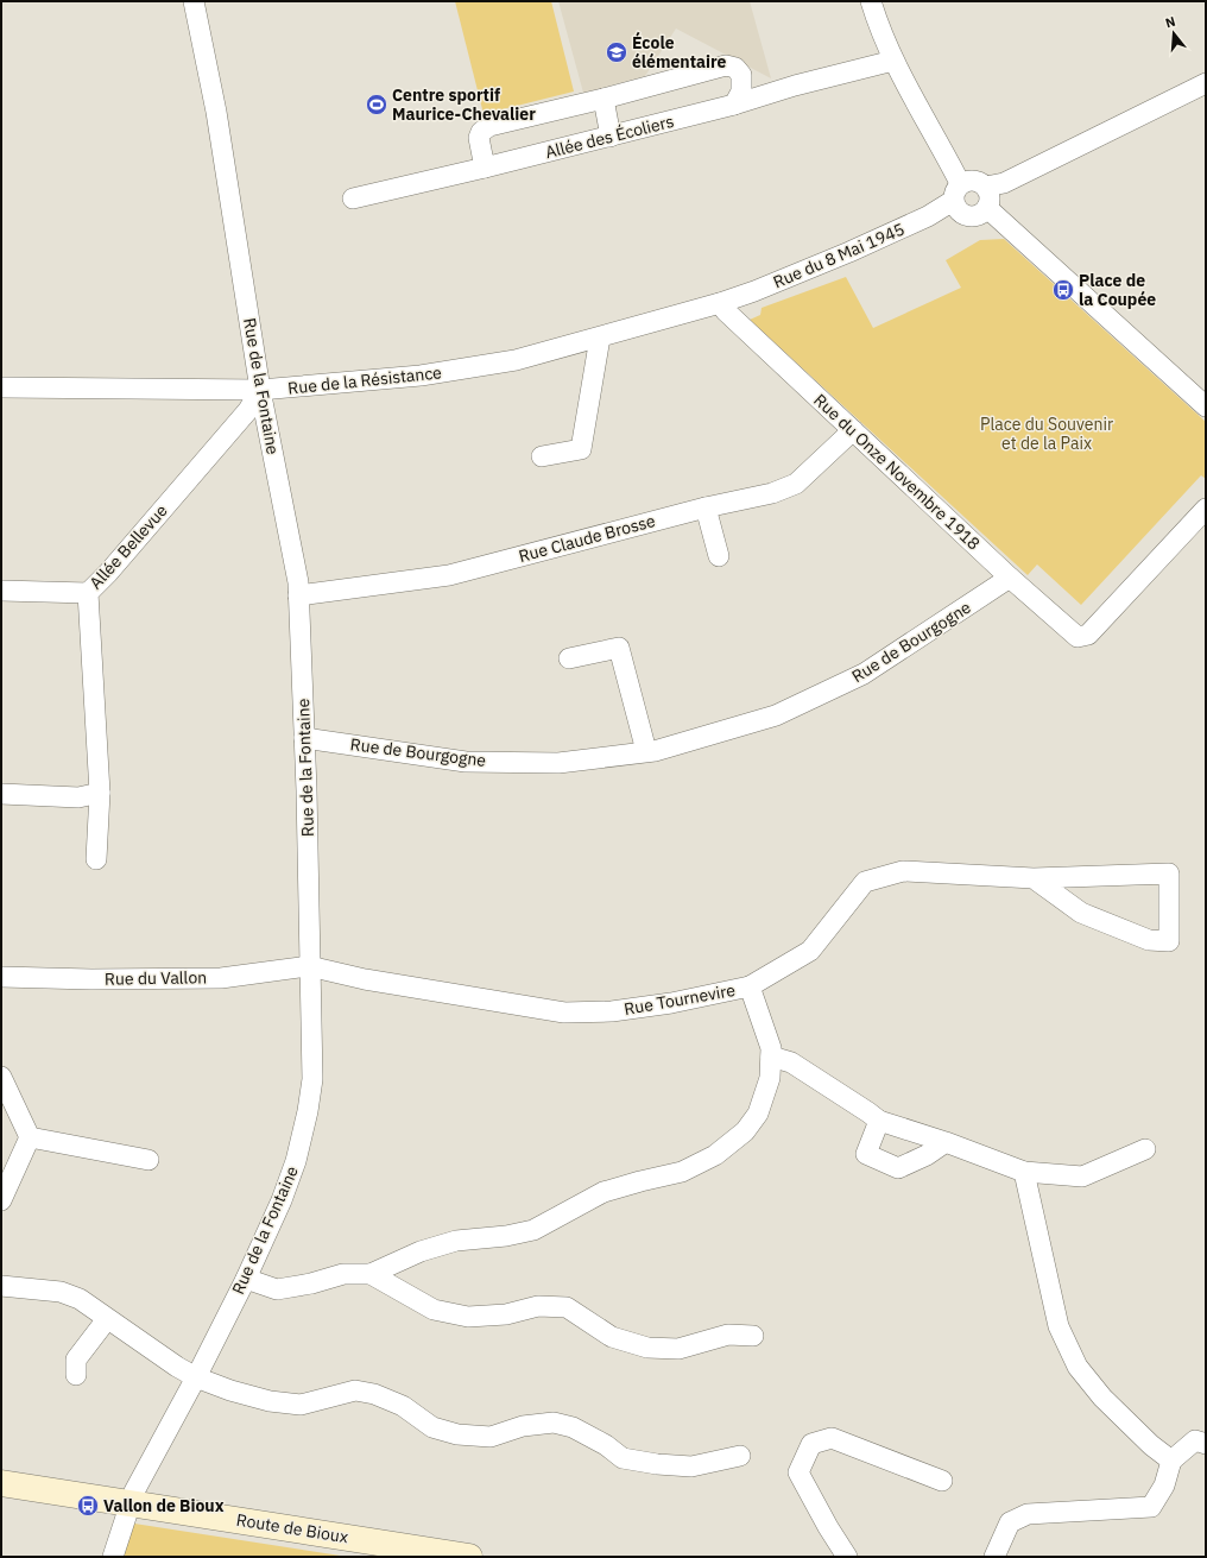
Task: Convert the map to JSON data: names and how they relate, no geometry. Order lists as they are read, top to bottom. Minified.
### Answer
{"streets":{"main road":["Route de Bioux"],"street":["Allée des Écoliers","Rue du 8 Mai 1945","Rue de la Résistance","Rue de la Fontaine","Rue du Onze Novembre 1918","Rue Claude Brosse","Allée Bellevue","Rue de Bourgogne","Rue du Vallon","Rue Tournevire"]},"crossings":[["Rue du 8 Mai 1945","Rue de la Résistance"],["Rue du 8 Mai 1945","Rue du Onze Novembre 1918"],["Rue de la Résistance","Rue de la Fontaine"],["Rue de la Résistance","Rue du Onze Novembre 1918"],["Rue de la Résistance","Allée Bellevue"],["Rue de la Fontaine","Rue Claude Brosse"],["Rue de la Fontaine","Allée Bellevue"],["Rue de la Fontaine","Rue de Bourgogne"],["Rue de la Fontaine","Rue du Vallon"],["Rue de la Fontaine","Rue Tournevire"],["Rue de la Fontaine","Route de Bioux"],["Rue du Onze Novembre 1918","Rue Claude Brosse"],["Rue du Onze Novembre 1918","Rue de Bourgogne"],["Rue du Vallon","Rue Tournevire"]],"parks":["Place du Souvenir et de la Paix"],"places":{"school or university":["École élémentaire"],"sports":["Centre sportif Maurice-Chevalier"],"bus stop":["Place de la Coupée","Vallon de Bioux"]},"north":"top"}
